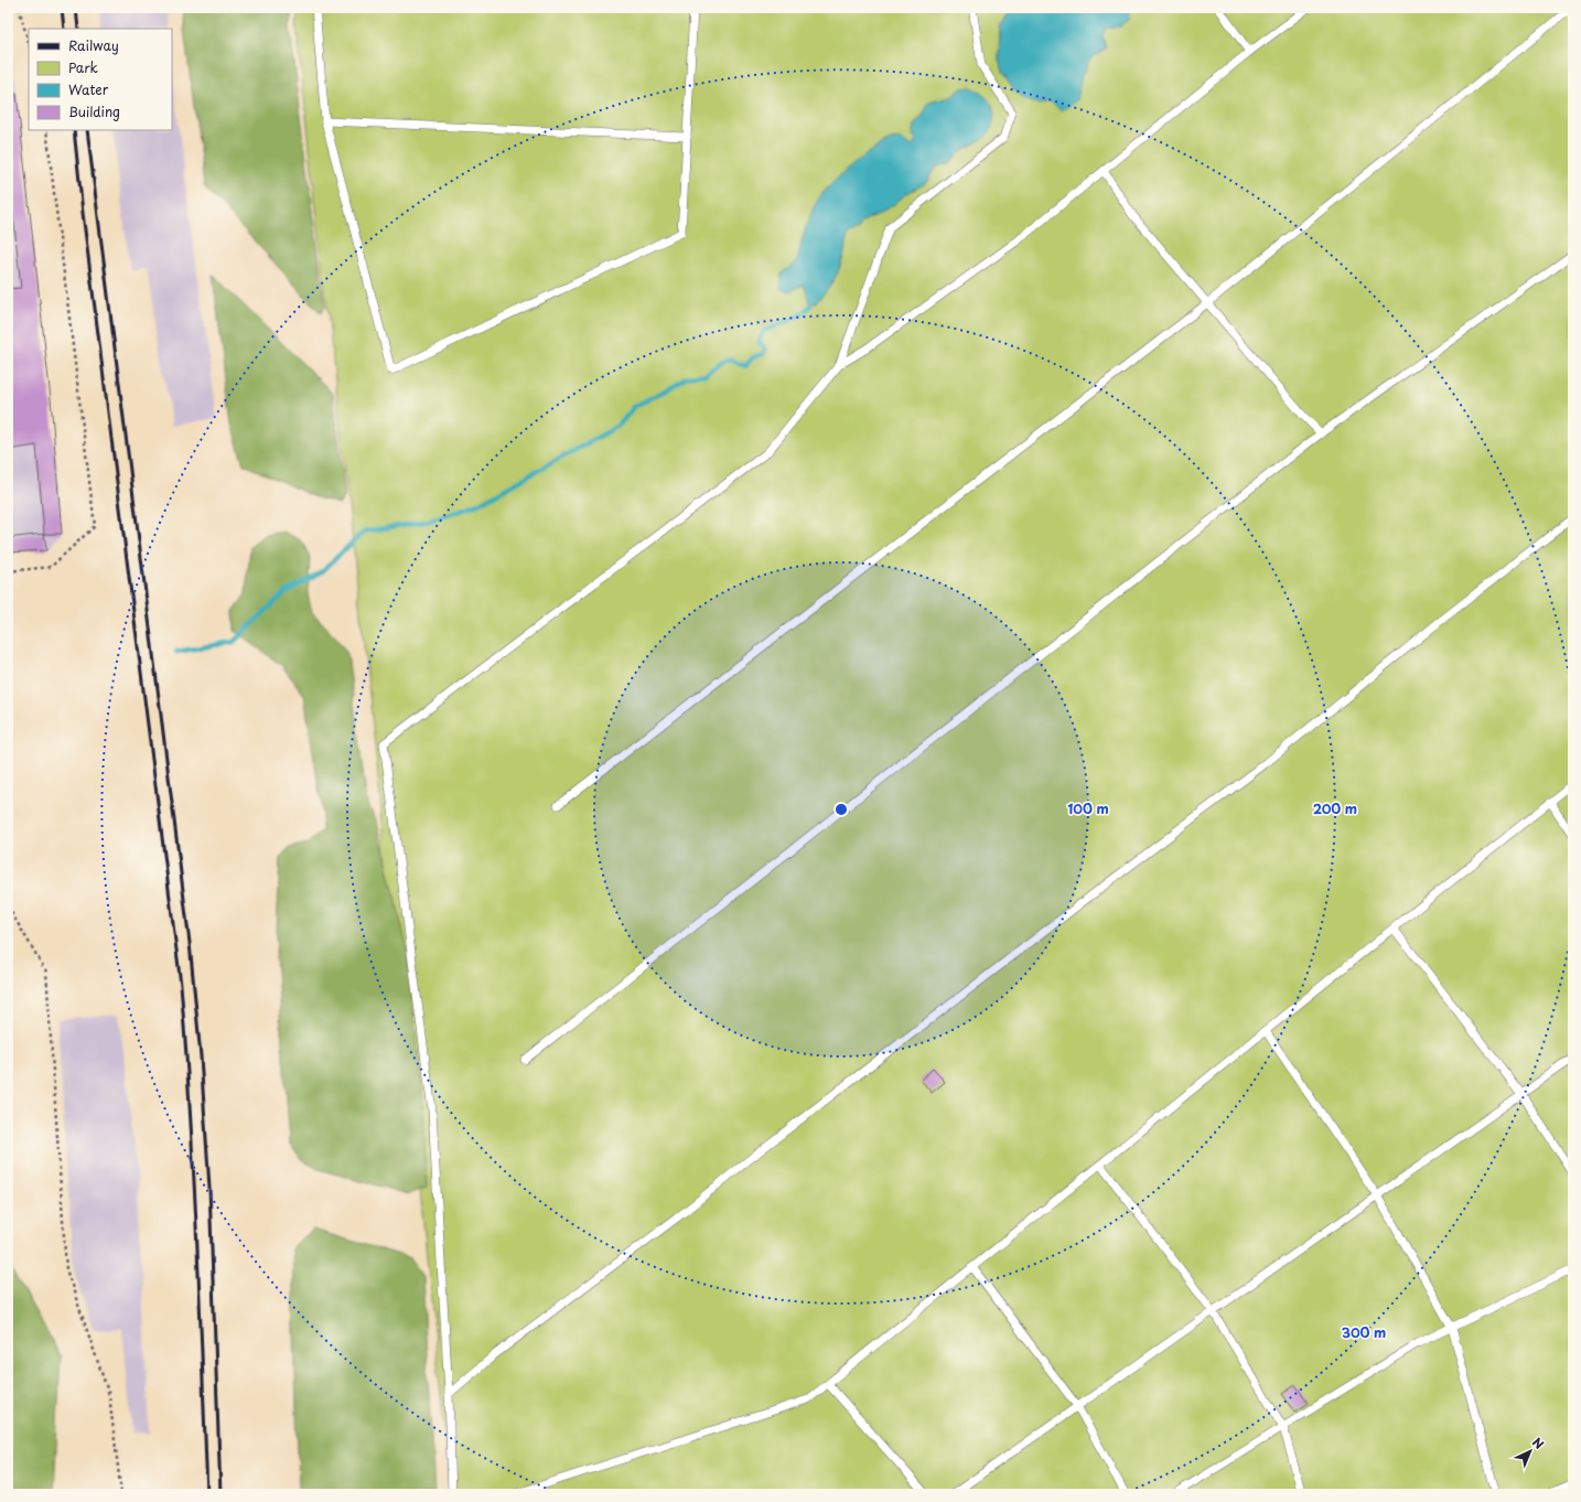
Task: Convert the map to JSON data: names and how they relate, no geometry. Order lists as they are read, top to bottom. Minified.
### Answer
{"legend":["Railway","Park","Water","Building"],"north":"top right","rings":["100 m","200 m","300 m"]}
